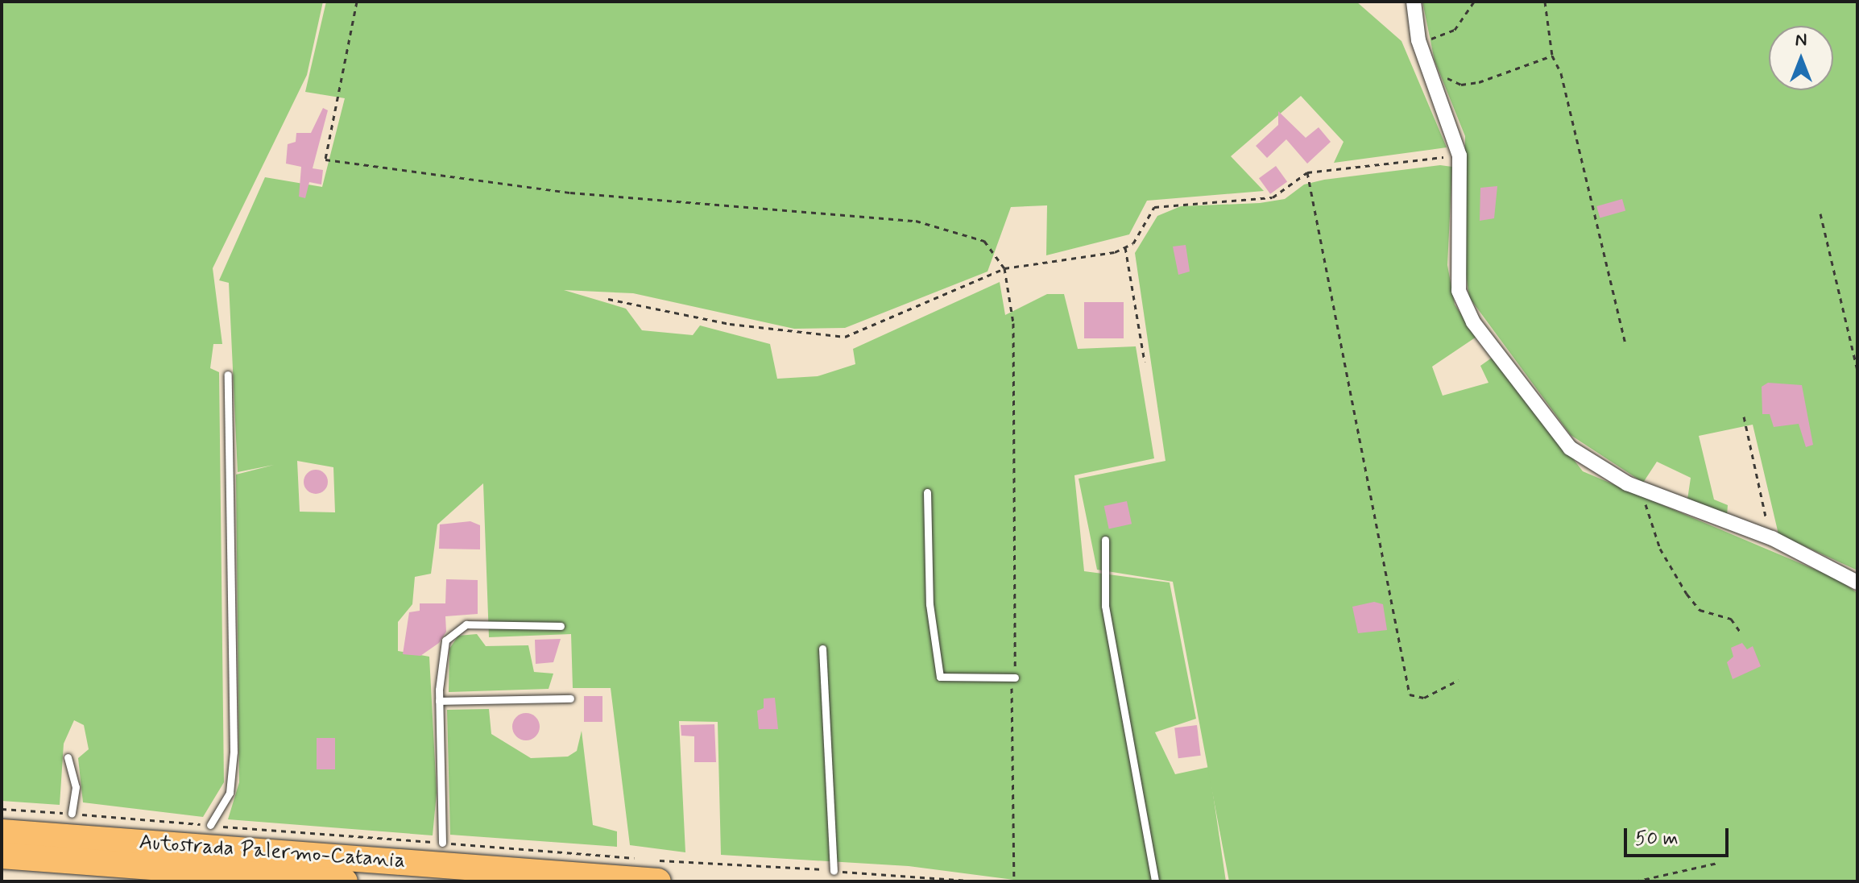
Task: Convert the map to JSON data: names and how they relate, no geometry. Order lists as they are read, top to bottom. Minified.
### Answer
{"streets":{"highway":["Autostrada Palermo-Catania"]},"scale_bar":"50 m","north":"top"}
